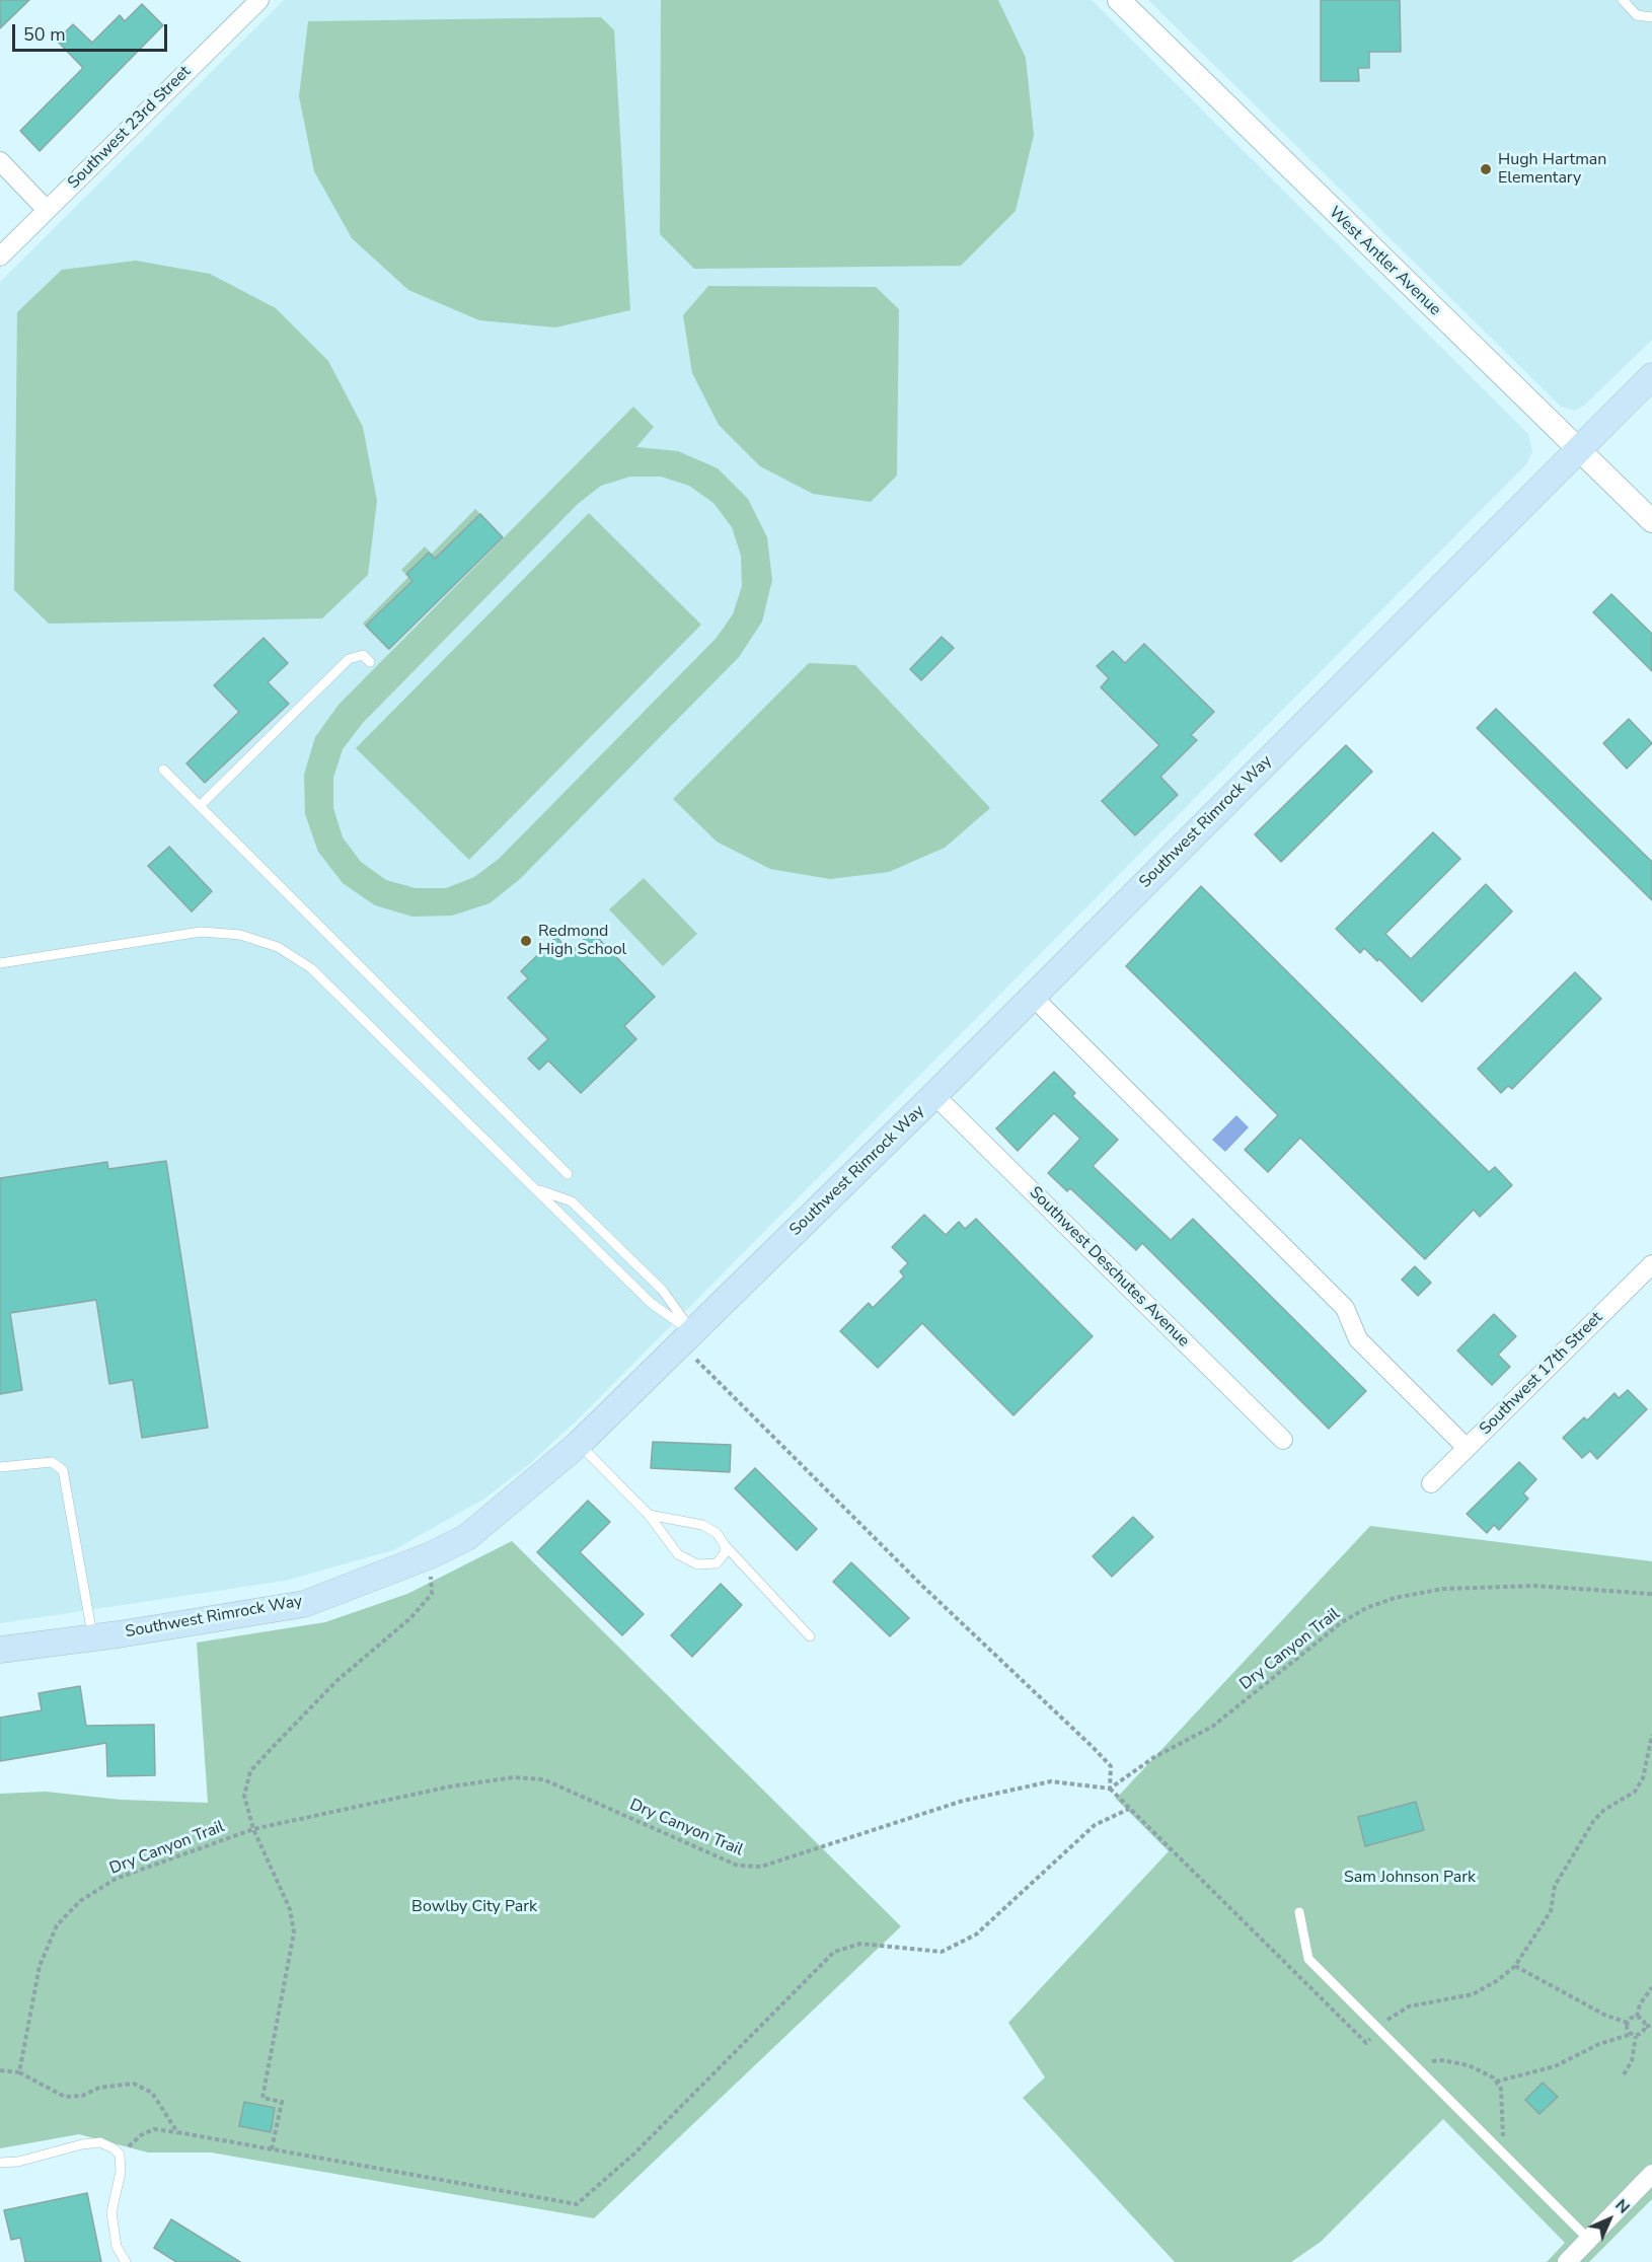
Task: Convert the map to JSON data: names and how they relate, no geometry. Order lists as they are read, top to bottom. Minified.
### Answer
{"streets":{"main road":["Southwest Rimrock Way"],"street":["Southwest 23rd Street","West Antler Avenue","Southwest Deschutes Avenue","Southwest 17th Street"],"path":["Dry Canyon Trail"]},"crossings":[["West Antler Avenue","Southwest Rimrock Way"],["Southwest Rimrock Way","Southwest Deschutes Avenue"]],"parks":["Sam Johnson Park","Bowlby City Park"],"places":["Hugh Hartman Elementary","Redmond High School"],"scale_bar":"50 m","north":"top right"}
